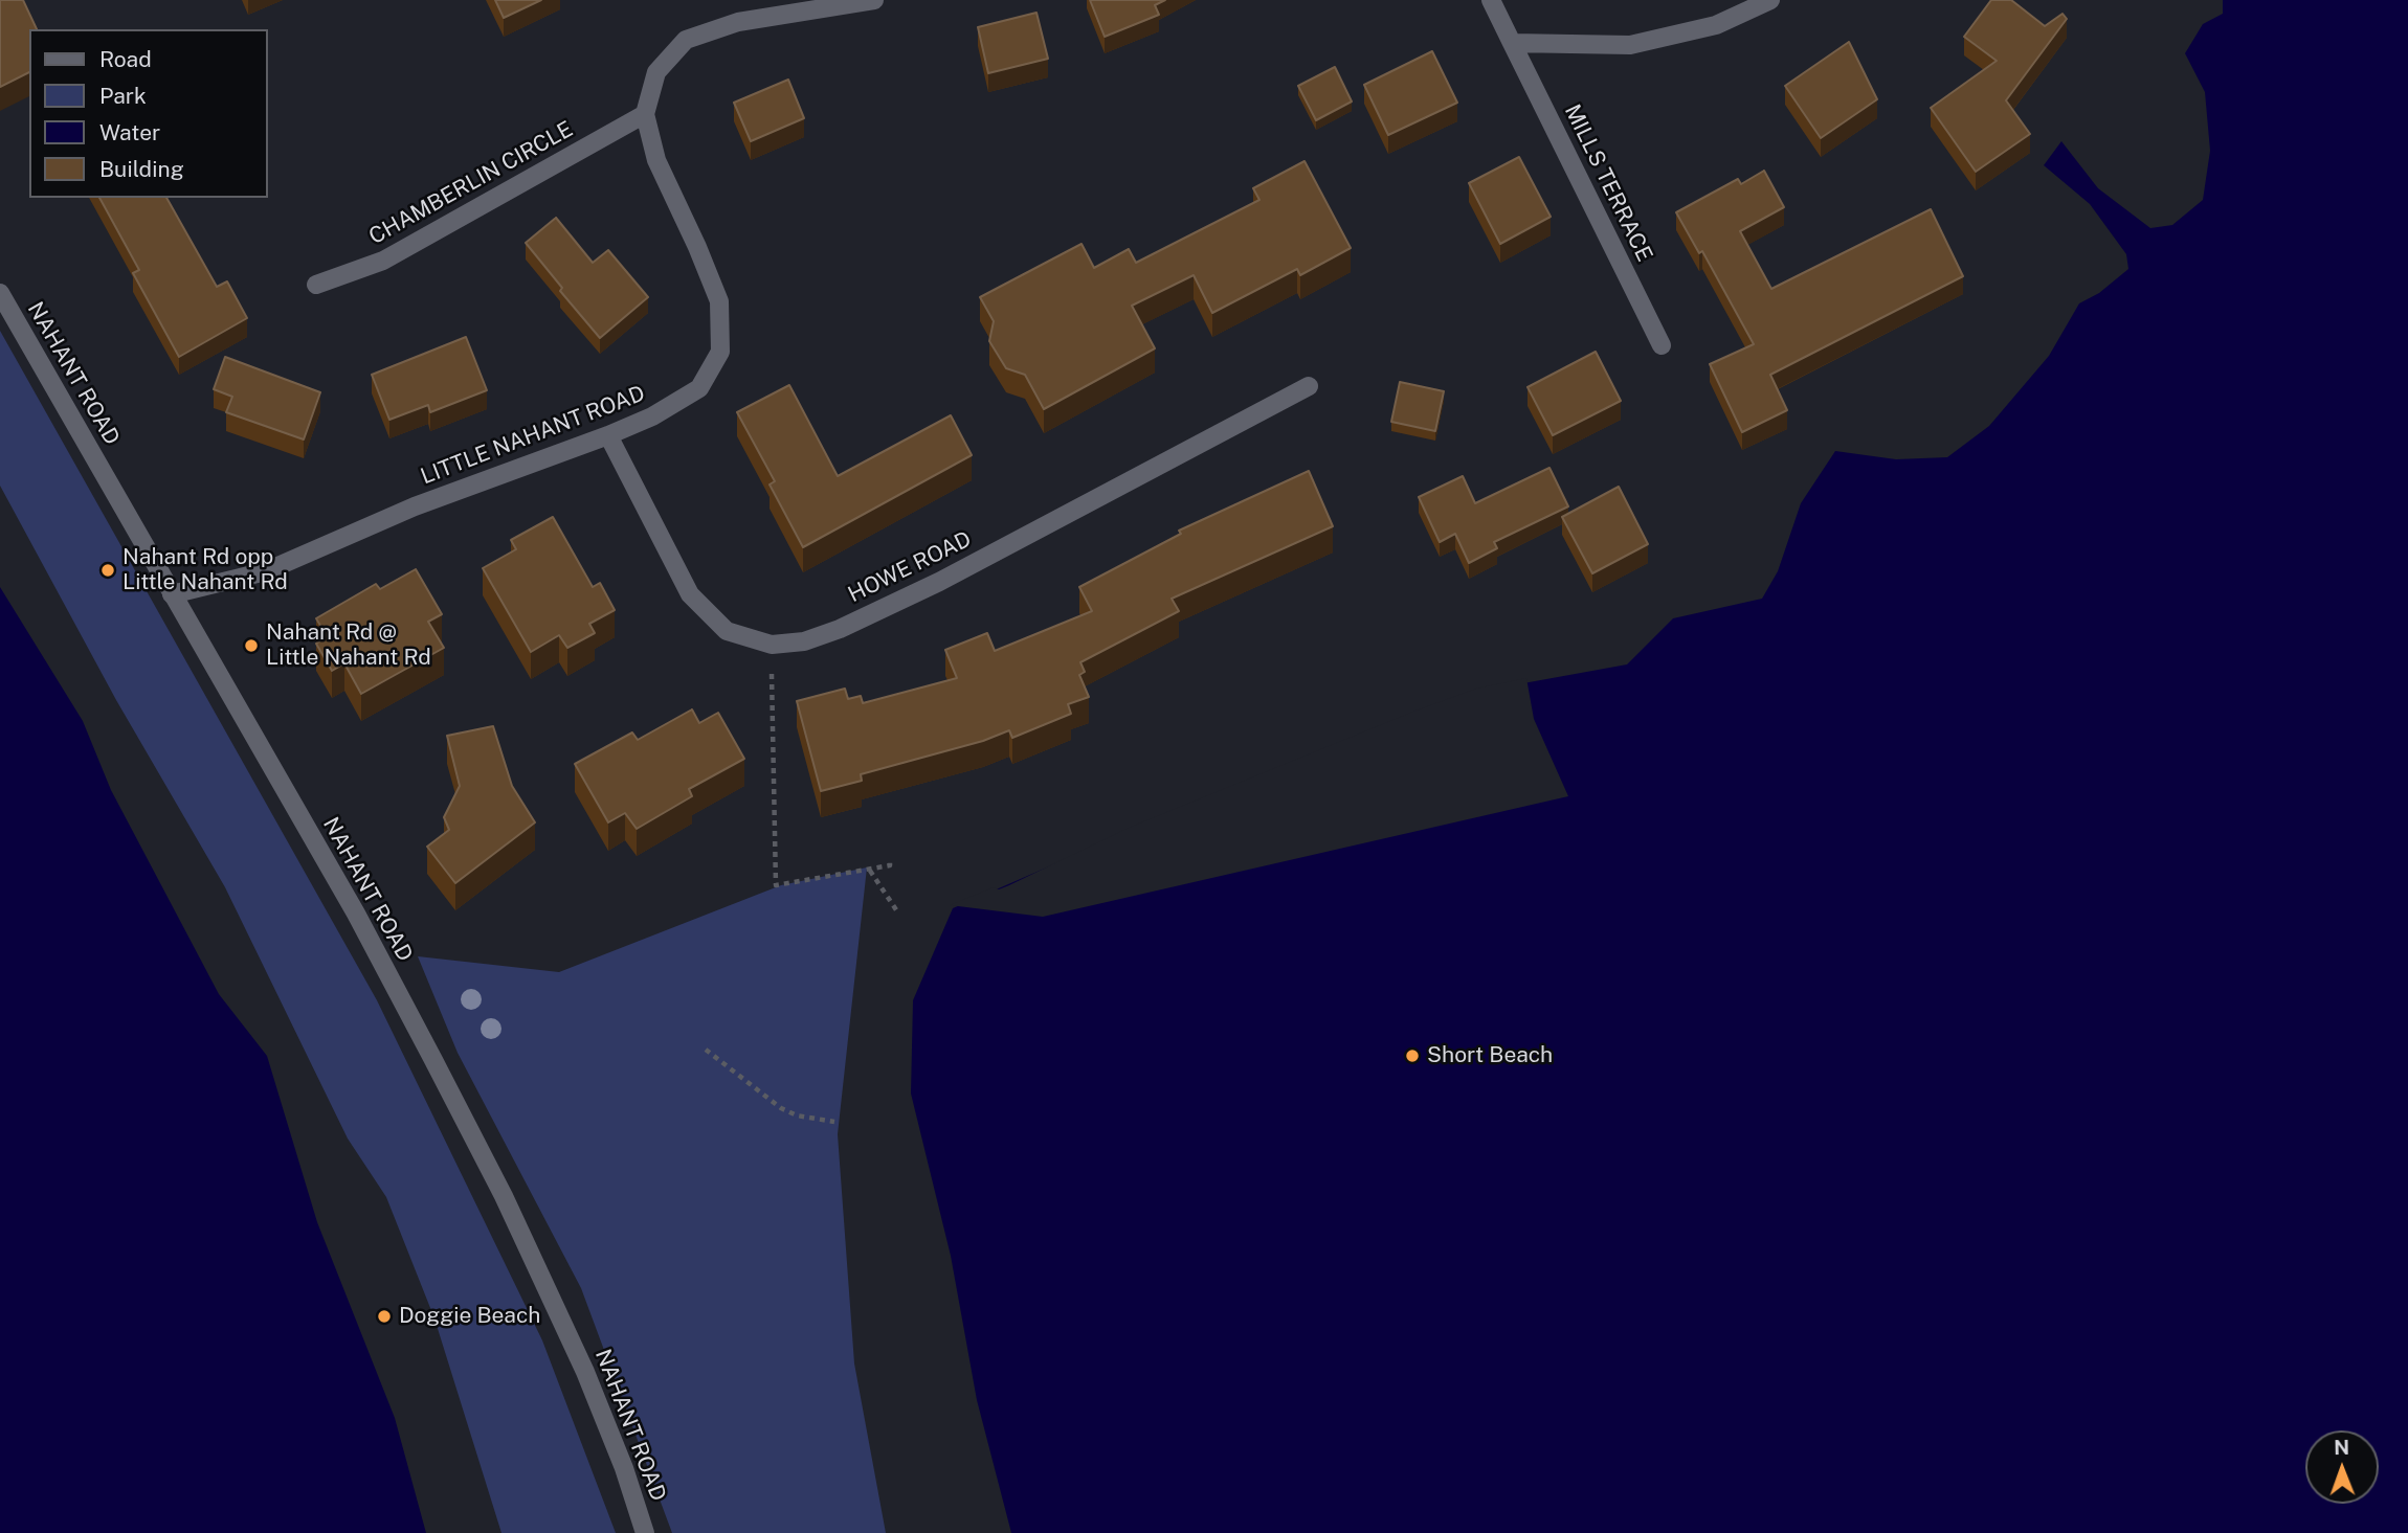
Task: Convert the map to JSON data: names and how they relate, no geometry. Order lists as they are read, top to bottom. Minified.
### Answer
{"streets":{"street":["CHAMBERLIN CIRCLE","MILLS TERRACE","NAHANT ROAD","LITTLE NAHANT ROAD","HOWE ROAD"]},"crossings":[["CHAMBERLIN CIRCLE","LITTLE NAHANT ROAD"],["NAHANT ROAD","LITTLE NAHANT ROAD"],["LITTLE NAHANT ROAD","HOWE ROAD"]],"places":["Nahant Rd opp Little Nahant Rd","Nahant Rd @ Little Nahant Rd","Short Beach","Doggie Beach"],"legend":["Road","Park","Water","Building"],"north":"top"}
